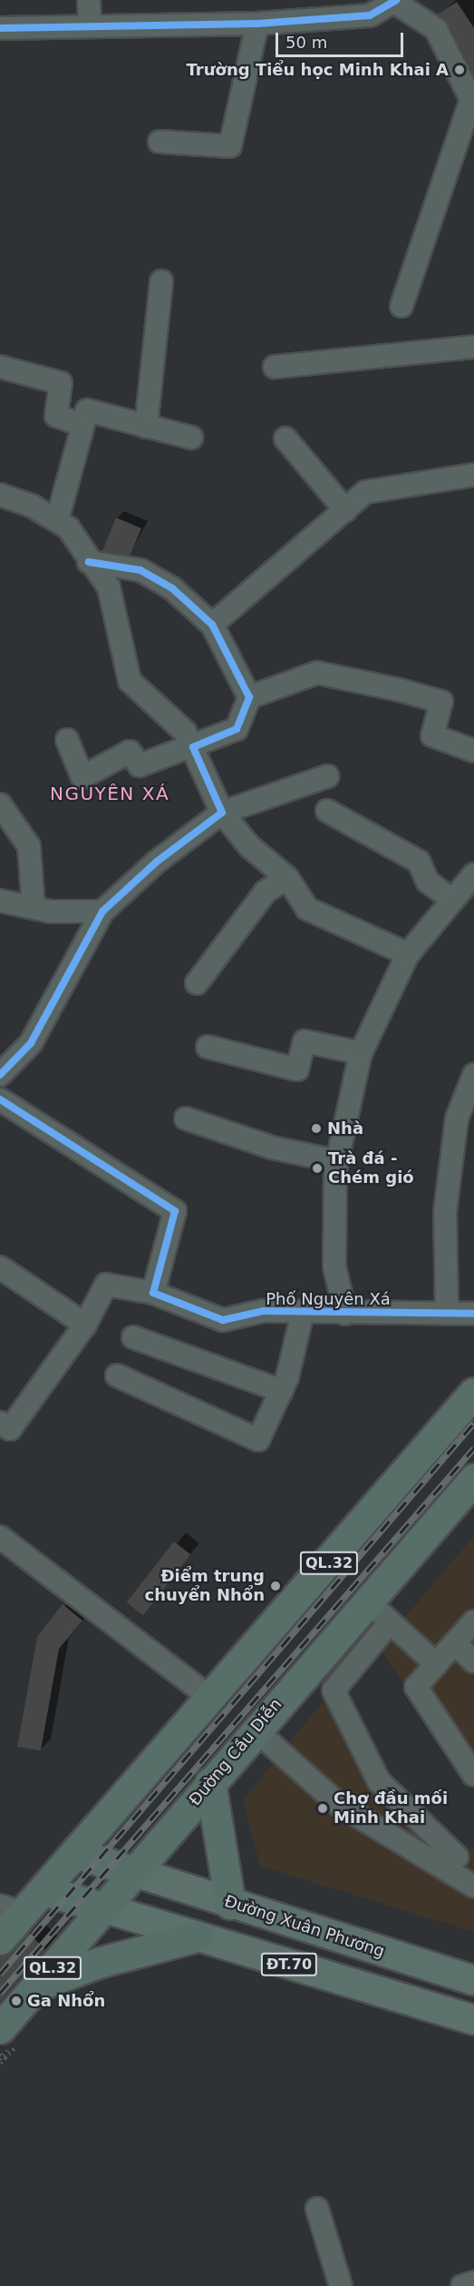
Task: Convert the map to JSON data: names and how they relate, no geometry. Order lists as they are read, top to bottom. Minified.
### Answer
{"streets":{"highway":["QL.32","Đường Cầu Diễn","ĐT.70"],"main road":["Đường Xuân Phương"],"street":["Phố Nguyên Xá"]},"crossings":[["QL.32","ĐT.70"],["Đường Cầu Diễn","Đường Xuân Phương"],["Đường Cầu Diễn","ĐT.70"],["Đường Xuân Phương","ĐT.70"]],"districts":["NGUYÊN XÁ"],"places":["Trường Tiểu học Minh Khai A","Nhà","Trà đá - Chém gió","Điểm trung chuyển Nhổn","Chợ đầu mối Minh Khai","Ga Nhổn"],"scale_bar":"50 m"}
